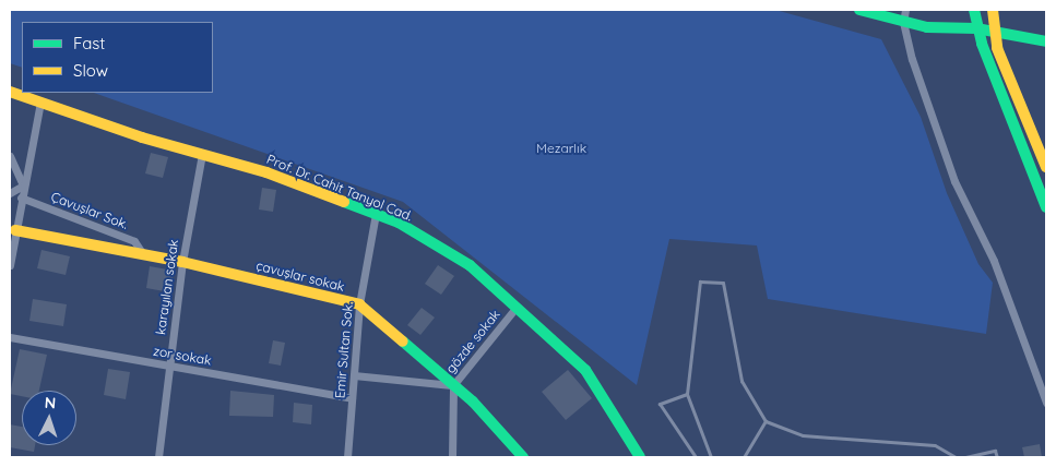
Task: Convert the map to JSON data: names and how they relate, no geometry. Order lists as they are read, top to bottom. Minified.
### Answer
{"streets":{"street":["Prof. Dr. Cahit Tanyol Cad.","Çavuşlar Sok.","çavuşlar sokak","karayılan sokak","gözde sokak","Emir Sultan Sok.","zor sokak"]},"crossings":[["Prof. Dr. Cahit Tanyol Cad.","karayılan sokak"],["Prof. Dr. Cahit Tanyol Cad.","gözde sokak"],["Prof. Dr. Cahit Tanyol Cad.","Emir Sultan Sok."],["Çavuşlar Sok.","çavuşlar sokak"],["çavuşlar sokak","karayılan sokak"],["çavuşlar sokak","gözde sokak"],["çavuşlar sokak","Emir Sultan Sok."],["karayılan sokak","zor sokak"],["Emir Sultan Sok.","zor sokak"]],"parks":["Mezarlık"],"legend":["Fast","Slow"],"north":"top"}
